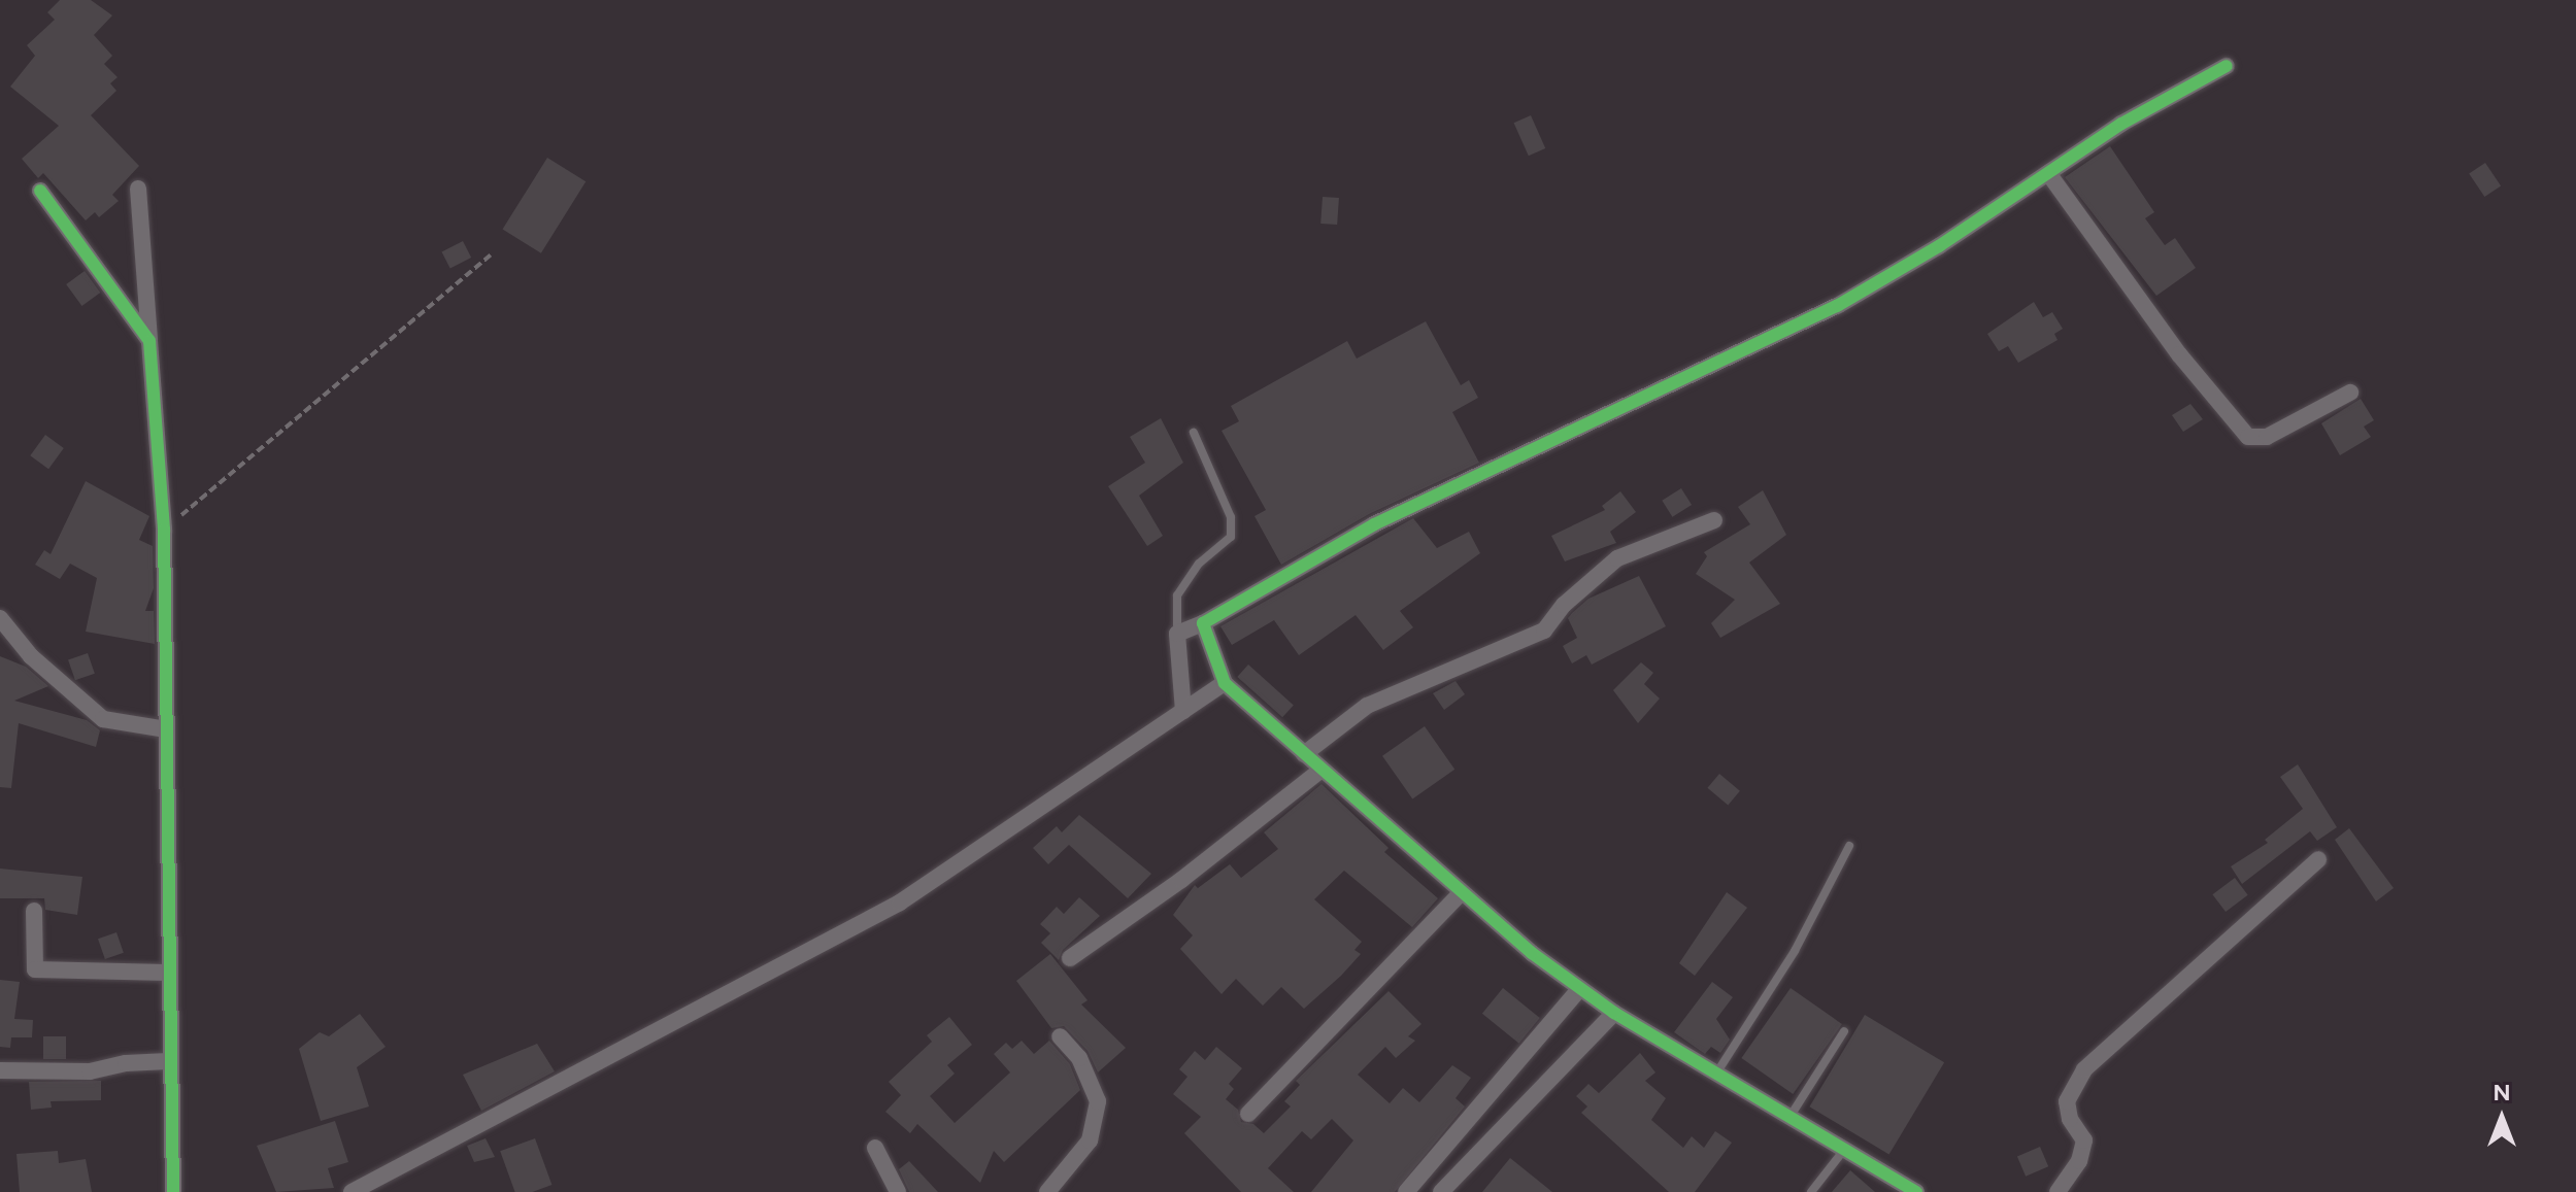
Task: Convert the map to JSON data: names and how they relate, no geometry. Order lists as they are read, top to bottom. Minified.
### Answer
{"north":"top"}
